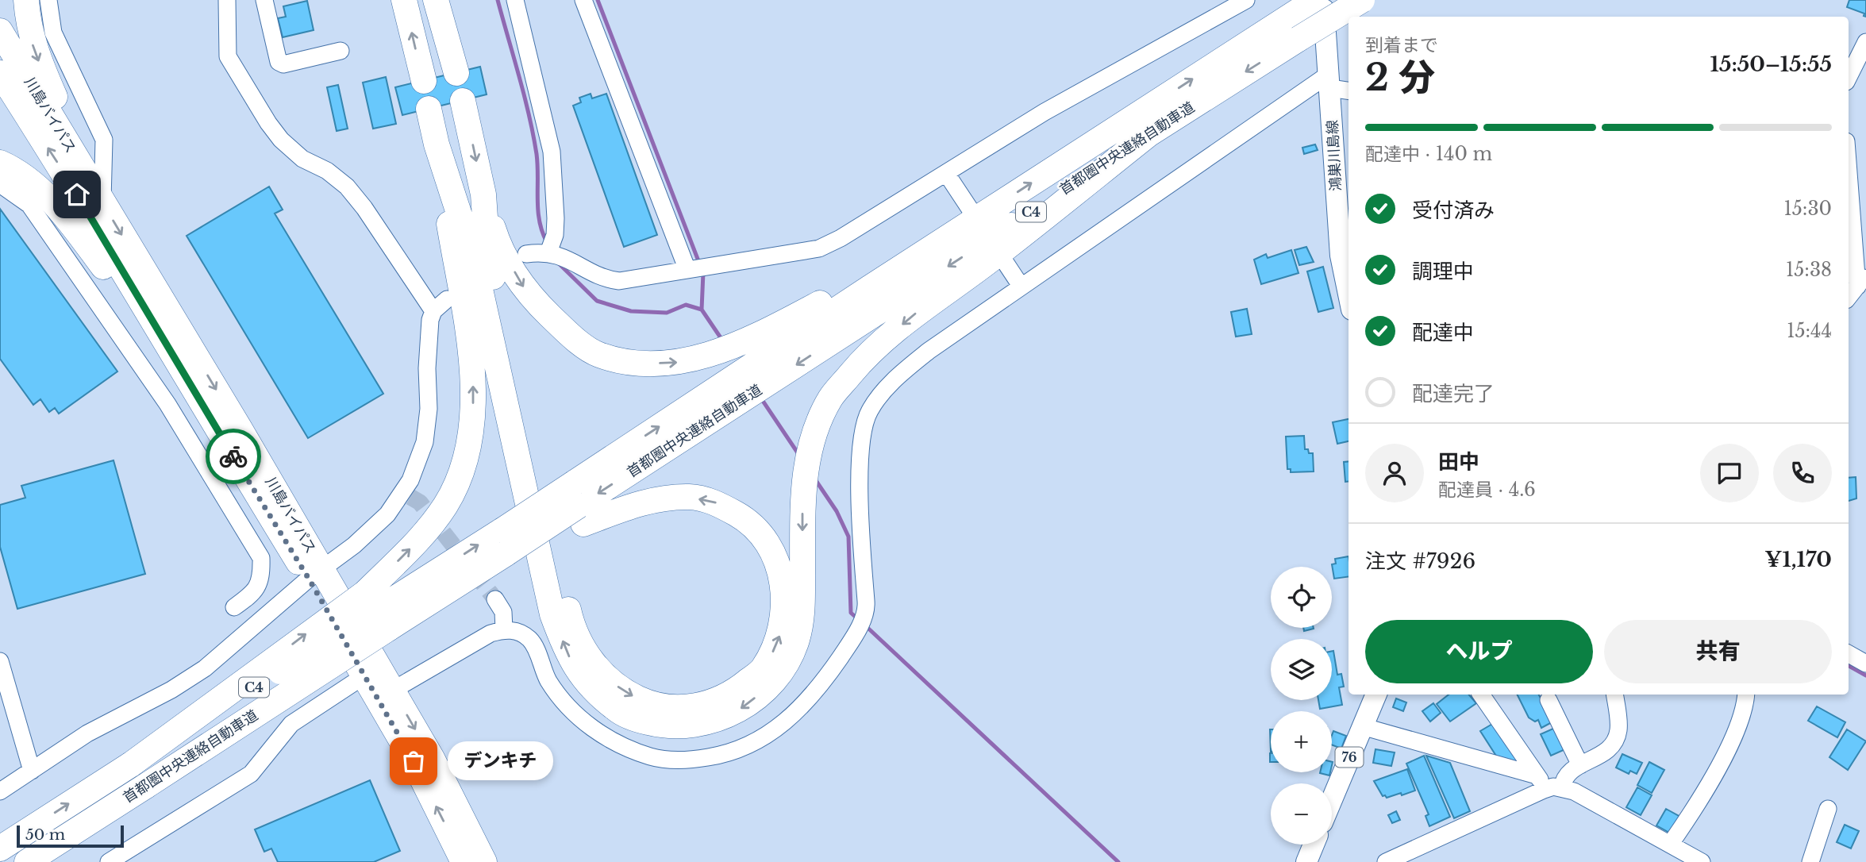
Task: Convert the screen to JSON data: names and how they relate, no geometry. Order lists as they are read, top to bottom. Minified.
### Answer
{"streets":{"highway":["川島バイパス","首都圏中央連絡自動車道","C4"],"main road":["鴻巣川島線","76"]},"crossings":[["首都圏中央連絡自動車道","C4"]],"places":["デンキチ"],"scale_bar":"50 m","page":{"heading":["2 分","到着まで","15:50–15:55"],"panel":["田中","配達員 · 4.6","注文 #7926","¥1,170"],"bar":"配達中 · 140 m","list":[["受付済み","15:30"],["調理中","15:38"],["配達中","15:44"],"配達完了"],"map_buttons":["+","−"],"buttons":["ヘルプ","共有"],"bubble":"デンキチ","scale":"50 m"}}
